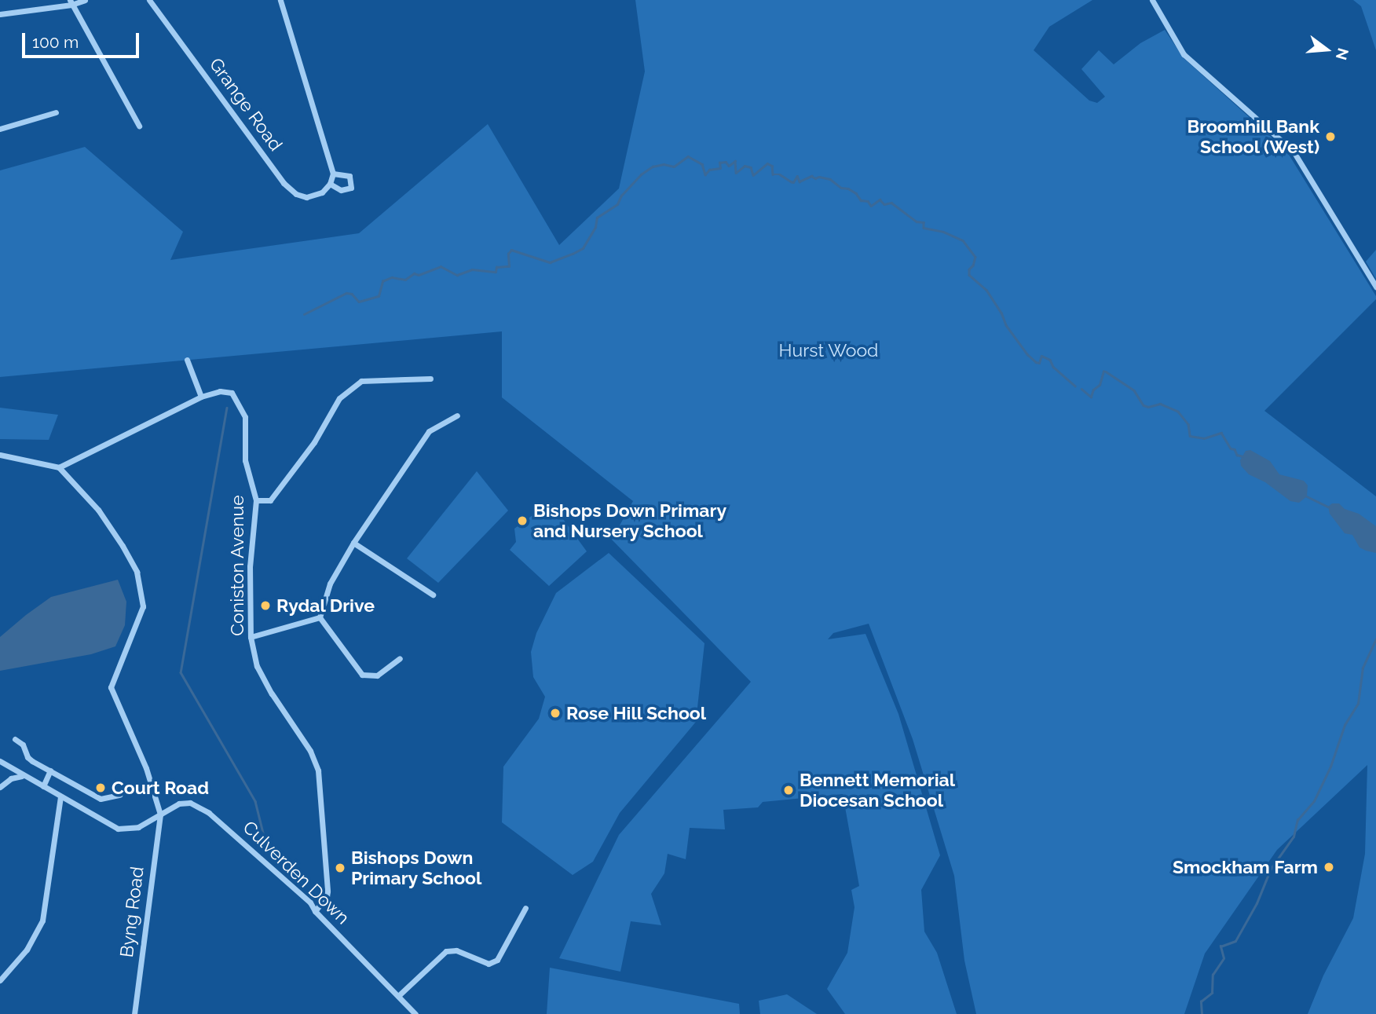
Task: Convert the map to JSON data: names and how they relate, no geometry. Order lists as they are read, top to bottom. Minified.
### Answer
{"streets":{"street":["Grange Road","Coniston Avenue","Culverden Down","Byng Road"]},"crossings":[["Coniston Avenue","Culverden Down"],["Culverden Down","Byng Road"]],"parks":["Hurst Wood"],"places":["Broomhill Bank School (West)","Bishops Down Primary and Nursery School","Rydal Drive","Rose Hill School","Court Road","Bennett Memorial Diocesan School","Smockham Farm","Bishops Down Primary School"],"scale_bar":"100 m","north":"right"}
